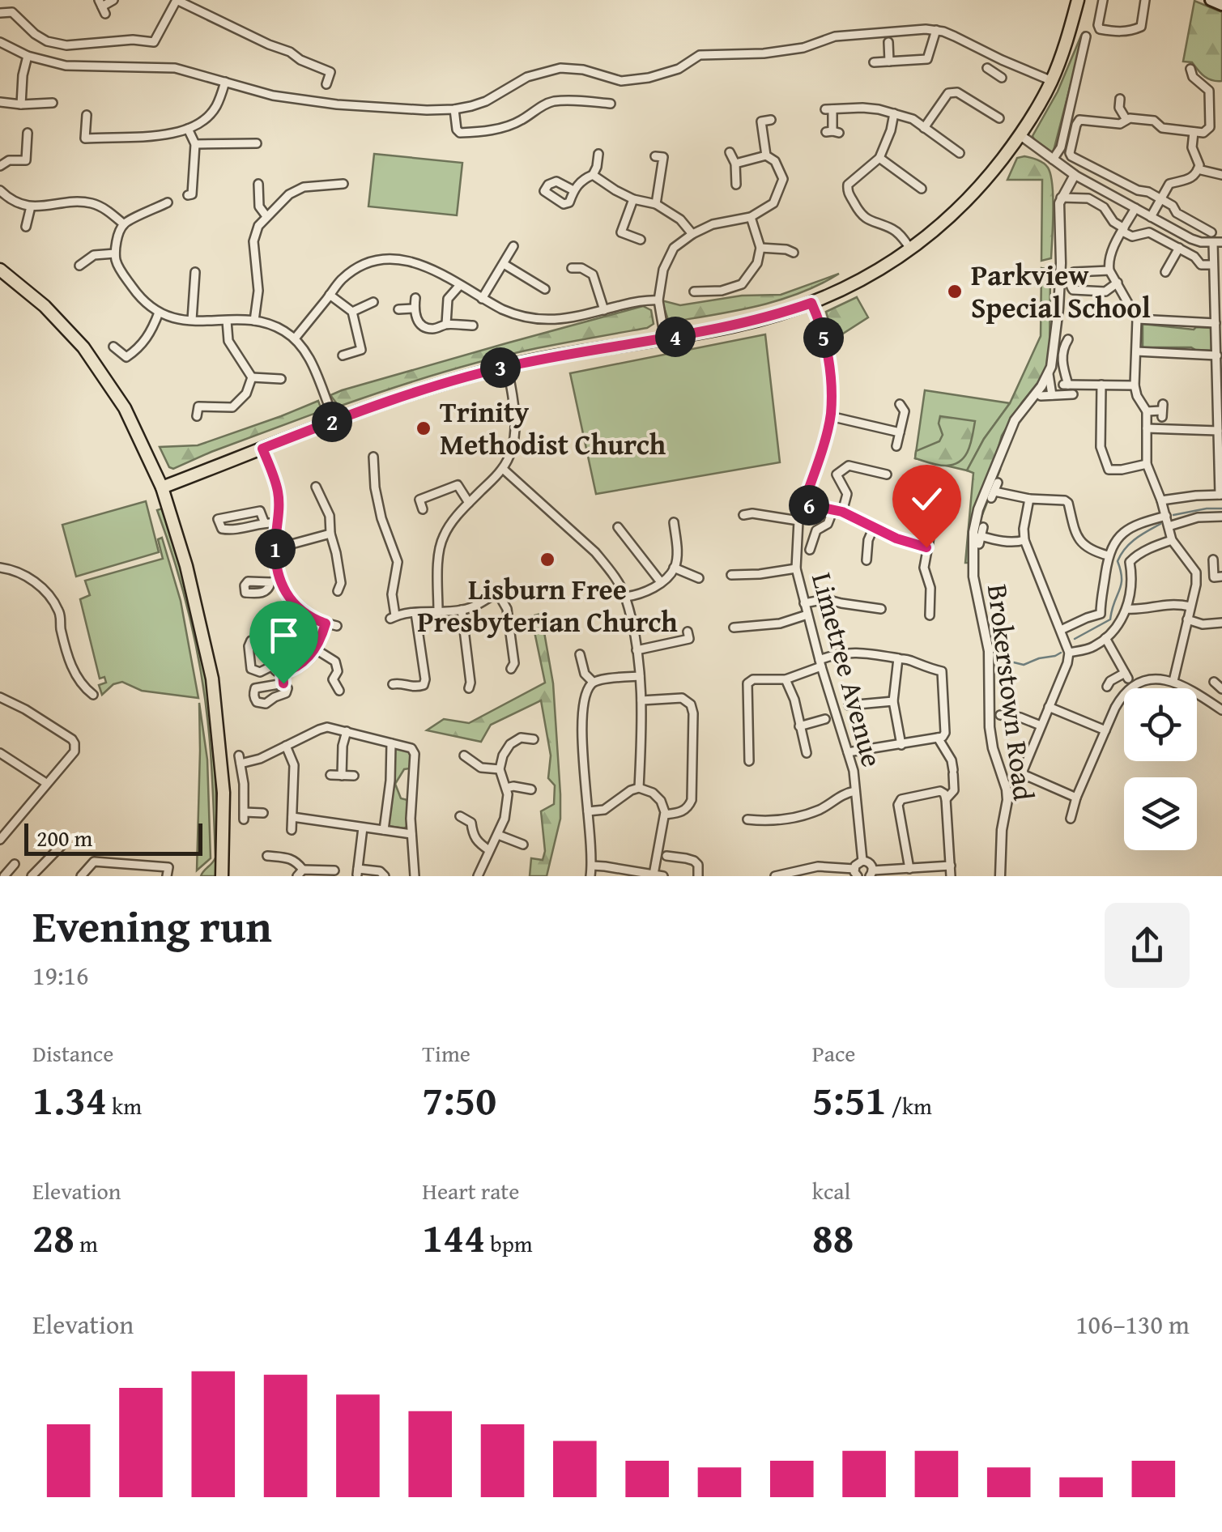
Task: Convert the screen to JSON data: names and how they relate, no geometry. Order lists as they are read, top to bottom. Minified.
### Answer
{"streets":{"street":["Limetree Avenue","Brokerstown Road"]},"places":["Parkview Special School","Trinity Methodist Church","Lisburn Free Presbyterian Church"],"scale_bar":"200 m","page":{"pins":["4","5","3","2","6","1"],"scale":"200 m","heading":["Evening run","19:16"],"stats":[["Distance","1.34 km"],["Time","7:50"],["Pace","5:51 /km"],["Elevation","28 m"],["Heart rate","144 bpm"],["kcal","88"]],"chart":["Elevation","106–130 m"]}}
